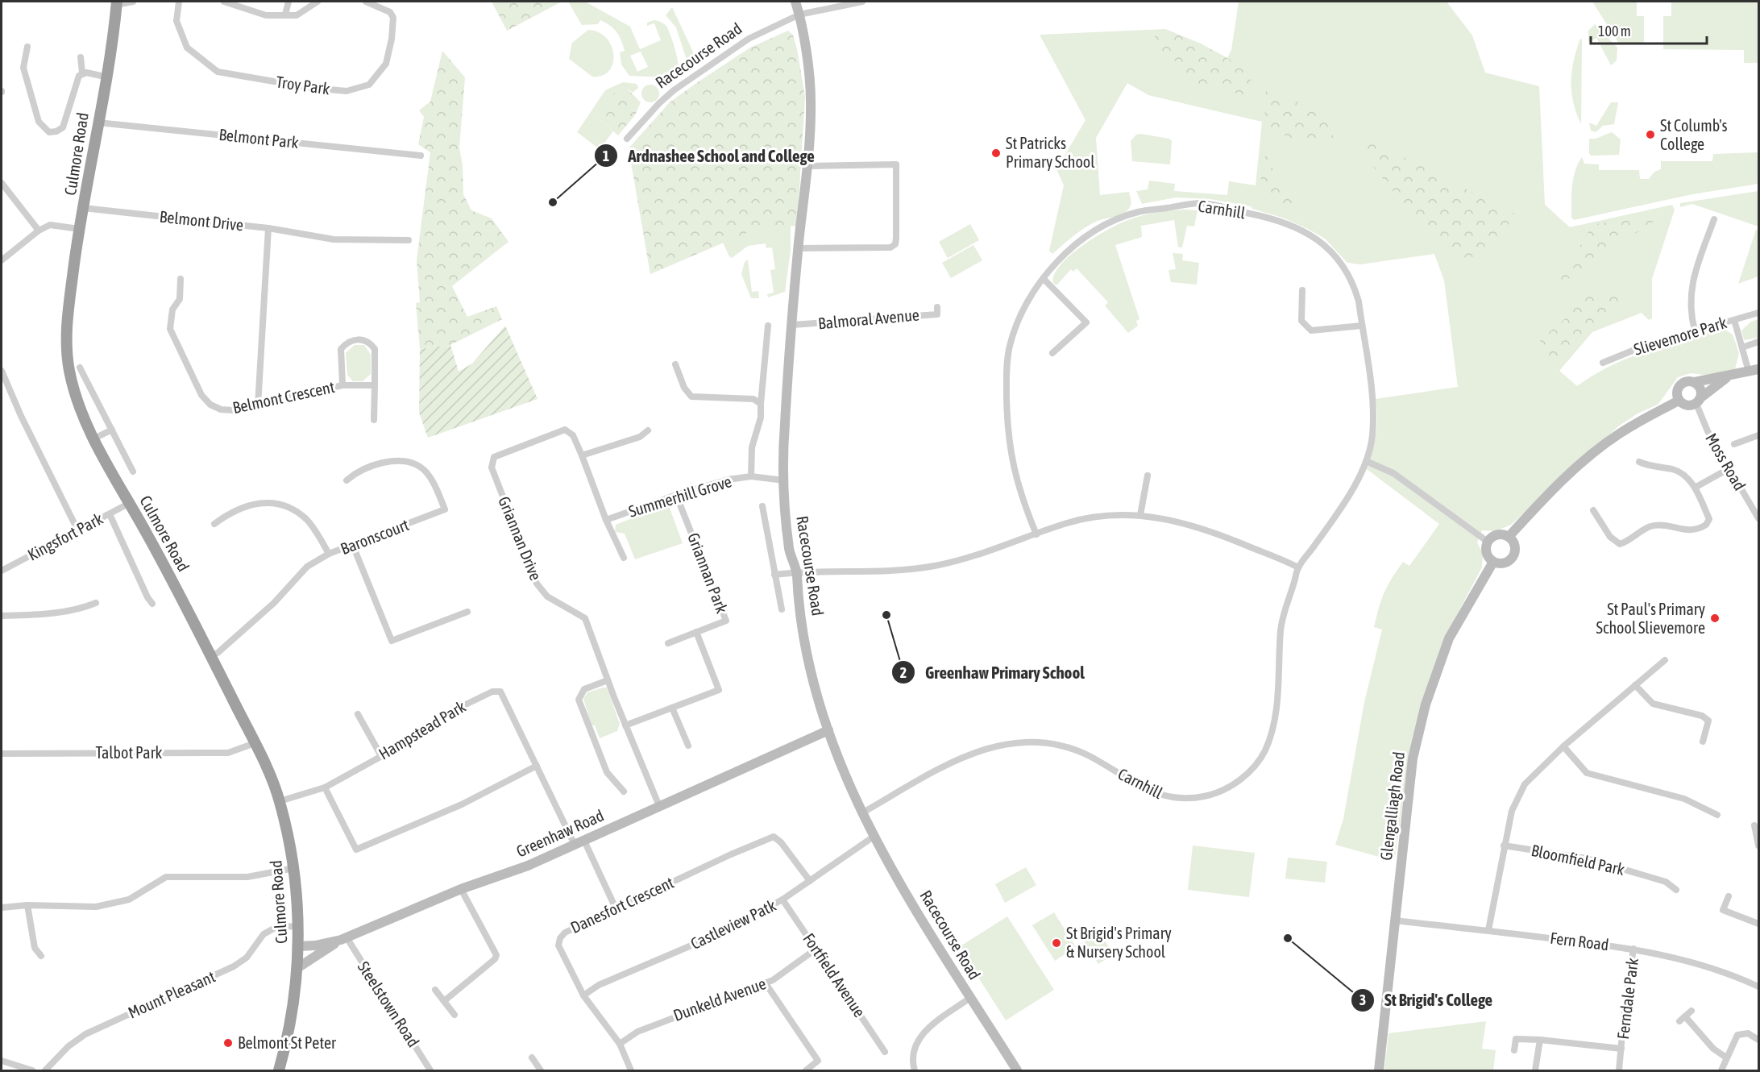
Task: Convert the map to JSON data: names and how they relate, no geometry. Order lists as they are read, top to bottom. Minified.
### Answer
{"streets":{"highway":["Culmore Road"],"main road":["Racecourse Road","Glengalliagh Road","Greenhaw Road"],"street":["Troy Park","Belmont Park","Carnhill","Belmont Drive","Balmoral Avenue","Slievemore Park","Belmont Crescent","Moss Road","Summerhill Grove","Kingsfort Park","Baronscourt","Griannan Drive","Griannan Park","Hampstead Park","Talbot Park","Bloomfield Park","Danesfort Crescent","Castleview Patk","Fern Road","Fortfield Avenue","Mount Pleasant","Ferndale Park","Dunkeld Avenue","Steelstown Road"]},"crossings":[["Racecourse Road","Carnhill"],["Racecourse Road","Balmoral Avenue"],["Racecourse Road","Summerhill Grove"],["Racecourse Road","Greenhaw Road"],["Racecourse Road","Castleview Patk"],["Belmont Park","Culmore Road"],["Culmore Road","Belmont Drive"],["Culmore Road","Kingsfort Park"],["Culmore Road","Baronscourt"],["Culmore Road","Hampstead Park"],["Culmore Road","Talbot Park"],["Culmore Road","Greenhaw Road"],["Culmore Road","Mount Pleasant"],["Summerhill Grove","Griannan Drive"],["Summerhill Grove","Griannan Park"],["Griannan Drive","Greenhaw Road"],["Hampstead Park","Greenhaw Road"],["Glengalliagh Road","Fern Road"],["Greenhaw Road","Steelstown Road"],["Danesfort Crescent","Castleview Patk"],["Danesfort Crescent","Dunkeld Avenue"],["Castleview Patk","Fortfield Avenue"],["Fern Road","Ferndale Park"],["Fortfield Avenue","Dunkeld Avenue"]],"places":["St Columb's College","St Patricks Primary School","Ardnashee School and College","Greenhaw Primary School","St Paul's Primary School Slievemore","St Brigid's College","St Brigid's Primary & Nursery School","Belmont St Peter"],"scale_bar":"100 m"}
